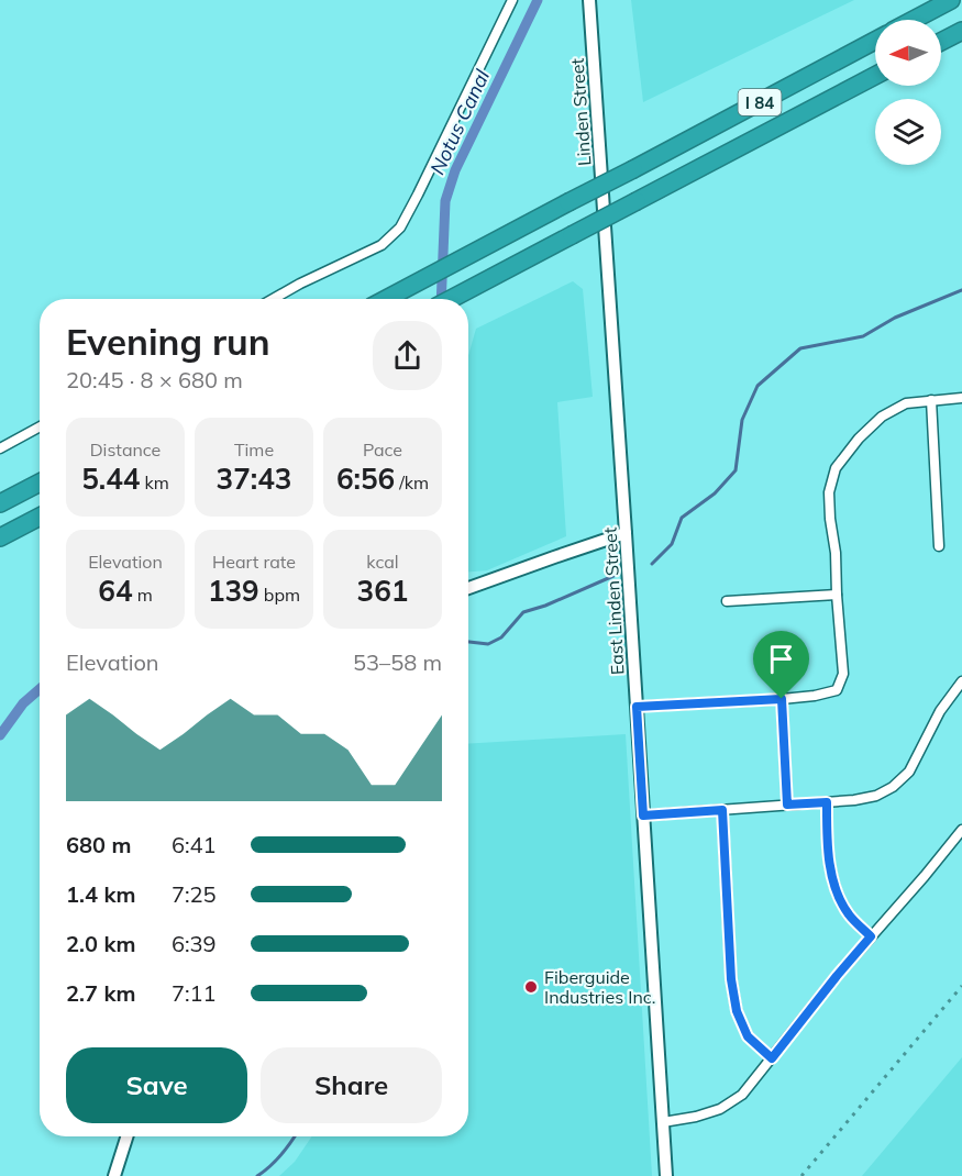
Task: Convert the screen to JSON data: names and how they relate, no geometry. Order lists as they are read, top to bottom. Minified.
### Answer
{"streets":{"highway":["I 84"],"main road":["Linden Street","East Linden Street"]},"crossings":[["Linden Street","East Linden Street"]],"water":["Notus Canal"],"places":["Fiberguide Industries Inc."],"north":"left","page":{"heading":["Evening run","20:45 · 8 × 680 m"],"stats":[["Distance","5.44 km"],["Time","37:43"],["Pace","6:56 /km"],["Elevation","64 m"],["Heart rate","139 bpm"],["kcal","361"]],"chart":["Elevation","53–58 m"],"list":[{"name":"680 m","note":"6:41"},{"name":"1.4 km","note":"7:25"},{"name":"2.0 km","note":"6:39"},{"name":"2.7 km","note":"7:11"}],"buttons":["Save","Share"]}}
